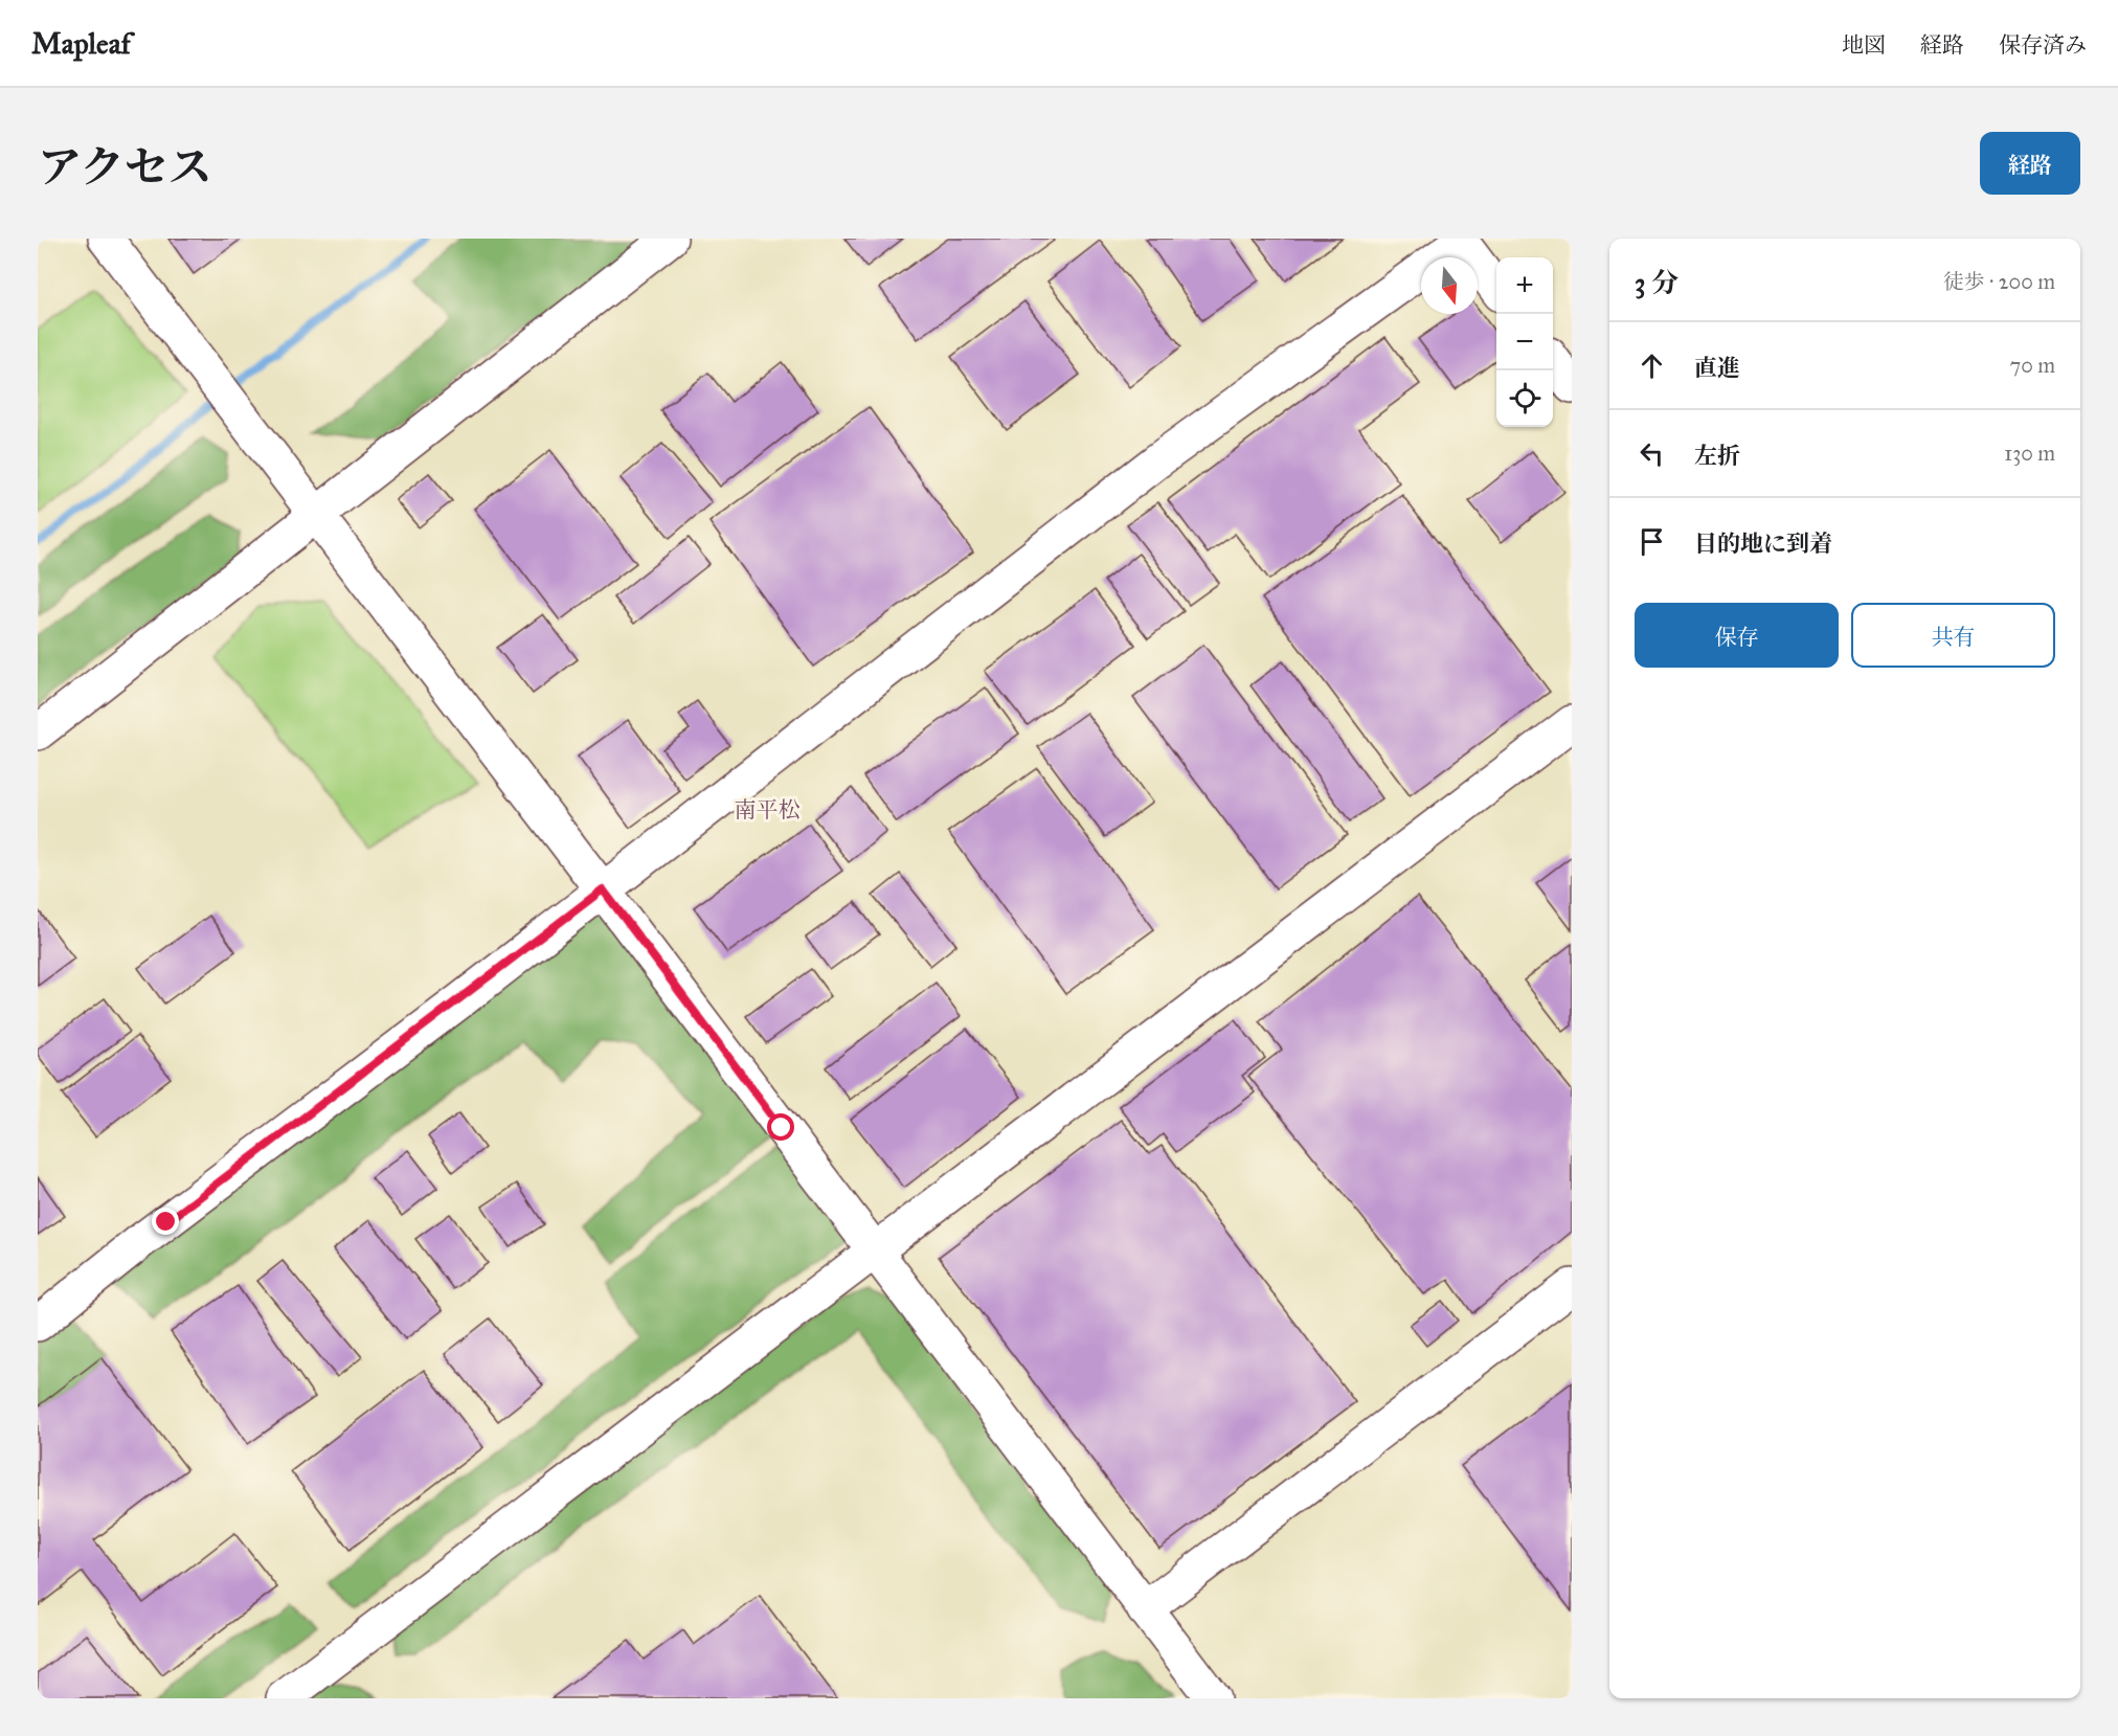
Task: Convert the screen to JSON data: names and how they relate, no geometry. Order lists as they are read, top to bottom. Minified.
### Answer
{"districts":["南平松"],"north":"bottom","page":{"header":"Mapleaf","nav":["地図","経路","保存済み"],"title":"アクセス","buttons":["経路",["保存","共有"]],"heading":["3 分","徒歩 · 200 m"],"map_buttons":["+","−"],"list":[["直進","70 m"],["左折","130 m"],"目的地に到着"]}}
